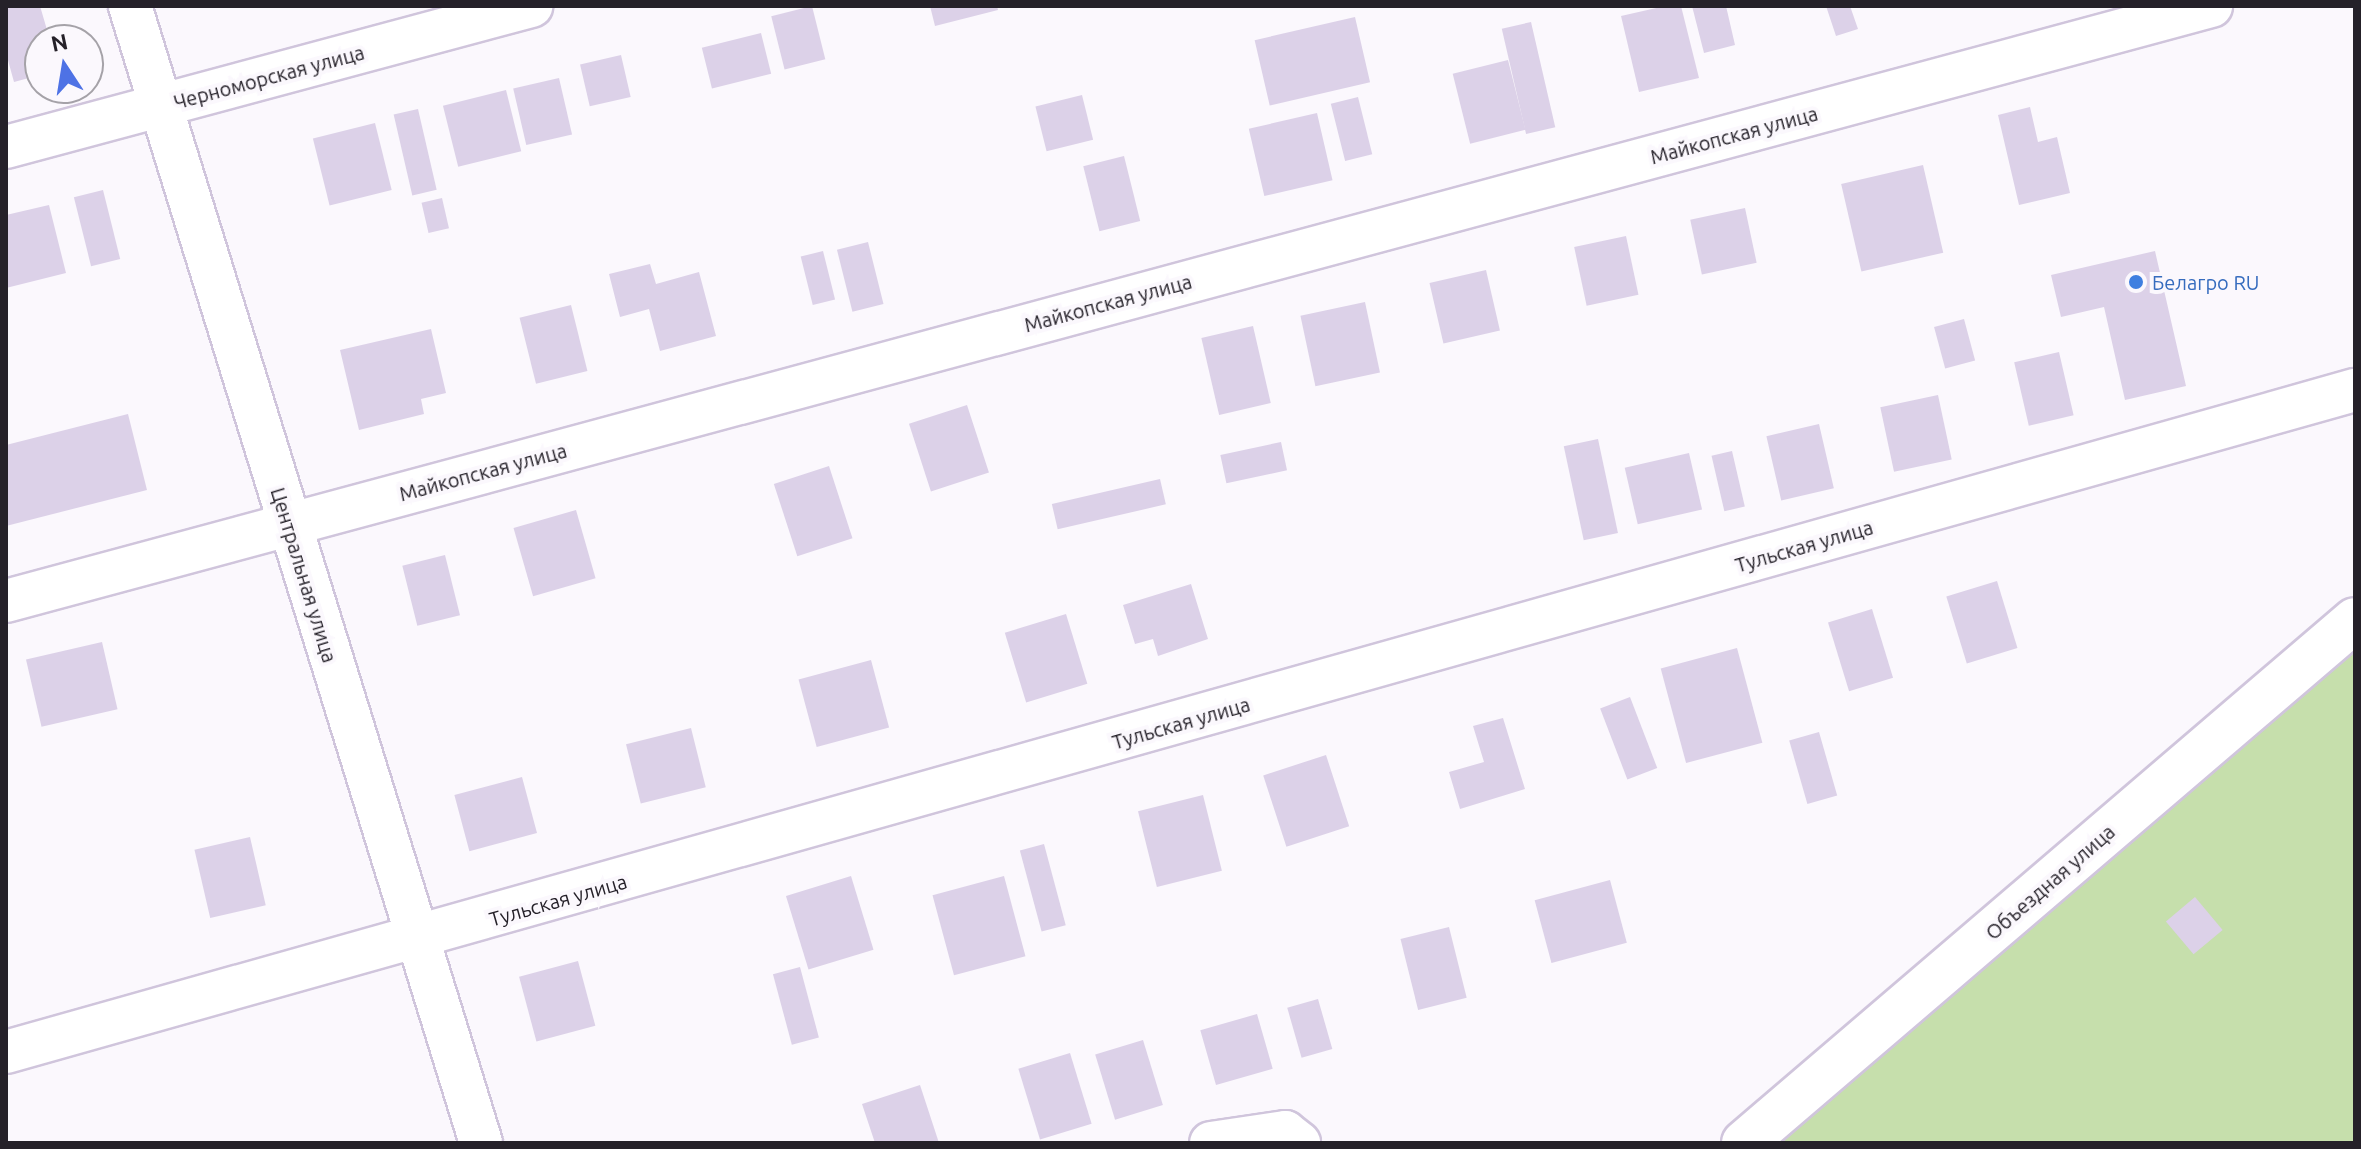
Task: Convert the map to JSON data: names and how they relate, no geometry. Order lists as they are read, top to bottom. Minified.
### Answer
{"streets":{"street":["Черноморская улица","Майкопская улица","Тульская улица","Центральная улица","Объездная улица"]},"crossings":[["Черноморская улица","Центральная улица"],["Майкопская улица","Центральная улица"],["Тульская улица","Центральная улица"]],"places":["Белагро RU"],"north":"top"}
